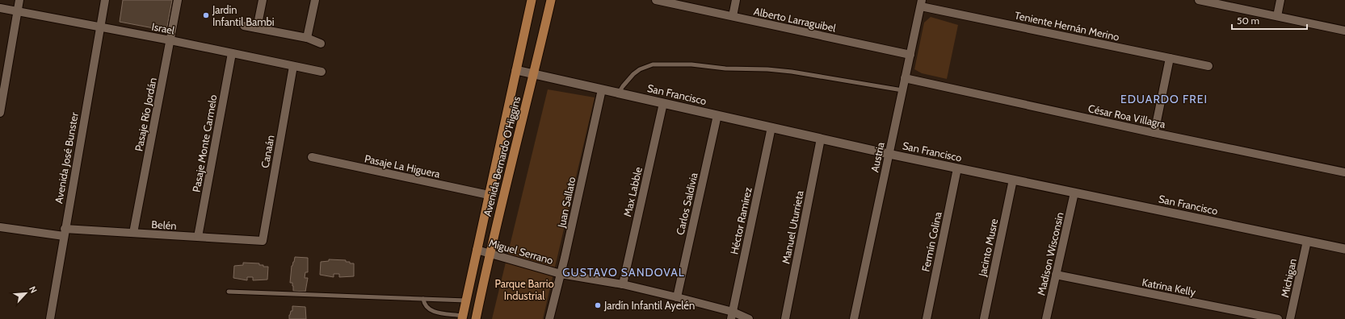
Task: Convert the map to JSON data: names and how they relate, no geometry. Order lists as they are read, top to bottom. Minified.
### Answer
{"streets":{"main road":["Avenida Bernardo O'Higgins"],"street":["Alberto Larraguibel","Teniente Hernán Merino","Israel","San Francisco","Pasaje Río Jordán","César Roa Villagra","Pasaje Monte Carmelo","Canaán","Austria","Avenida José Bunster","Pasaje La Higuera","Max Labble","Juan Sallato","Carlos Saldivia","Héctor Ramírez","Belén","Manuel Uturrieta","Fermín Colina","Jacinto Musre","Miguel Serrano","Madison Wisconsin","Michigan","Katrina Kelly"]},"crossings":[["Alberto Larraguibel","Austria"],["Teniente Hernán Merino","Austria"],["Israel","Pasaje Río Jordán"],["Israel","Pasaje Monte Carmelo"],["Israel","Canaán"],["Israel","Avenida José Bunster"],["San Francisco","Avenida Bernardo O'Higgins"],["San Francisco","Austria"],["San Francisco","Max Labble"],["San Francisco","Juan Sallato"],["San Francisco","Carlos Saldivia"],["San Francisco","Héctor Ramírez"],["San Francisco","Manuel Uturrieta"],["San Francisco","Fermín Colina"],["San Francisco","Jacinto Musre"],["San Francisco","Madison Wisconsin"],["San Francisco","Michigan"],["Pasaje Río Jordán","Belén"],["César Roa Villagra","Austria"],["Pasaje Monte Carmelo","Belén"],["Canaán","Belén"],["Avenida Bernardo O'Higgins","Pasaje La Higuera"],["Avenida Bernardo O'Higgins","Miguel Serrano"],["Avenida José Bunster","Belén"],["Max Labble","Miguel Serrano"],["Juan Sallato","Miguel Serrano"],["Carlos Saldivia","Miguel Serrano"],["Héctor Ramírez","Miguel Serrano"],["Madison Wisconsin","Katrina Kelly"]],"districts":["EDUARDO FREI","GUSTAVO SANDOVAL"],"parks":["Parque Barrio Industrial"],"places":["Jardin Infantil Bambi","Jardín Infantil Ayelén"],"scale_bar":"50 m","north":"top right"}
